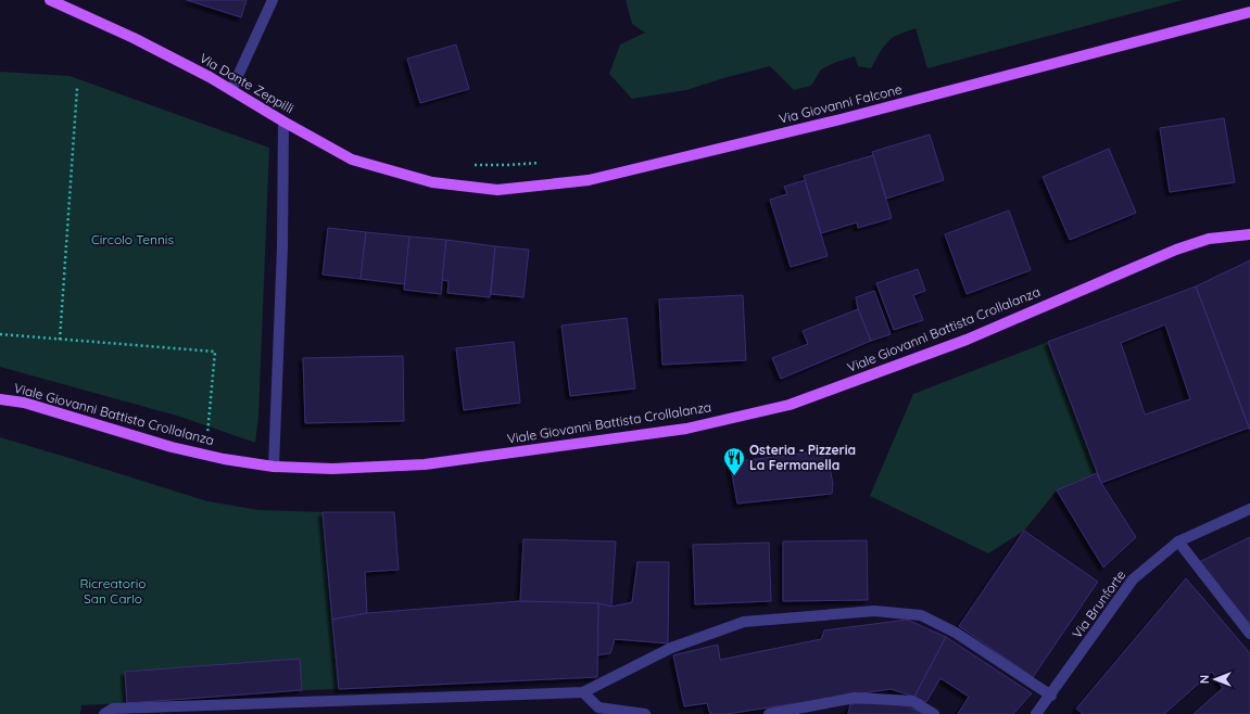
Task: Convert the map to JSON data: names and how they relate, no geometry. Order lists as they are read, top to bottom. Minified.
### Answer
{"streets":{"main road":["Via Dante Zeppilli","Via Giovanni Falcone","Viale Giovanni Battista Crollalanza"],"street":["Via Brunforte"]},"crossings":[["Via Dante Zeppilli","Via Giovanni Falcone"]],"parks":["Circolo Tennis","Ricreatorio San Carlo"],"places":{"restaurant":["Osteria - Pizzeria La Fermanella"]},"north":"left"}
